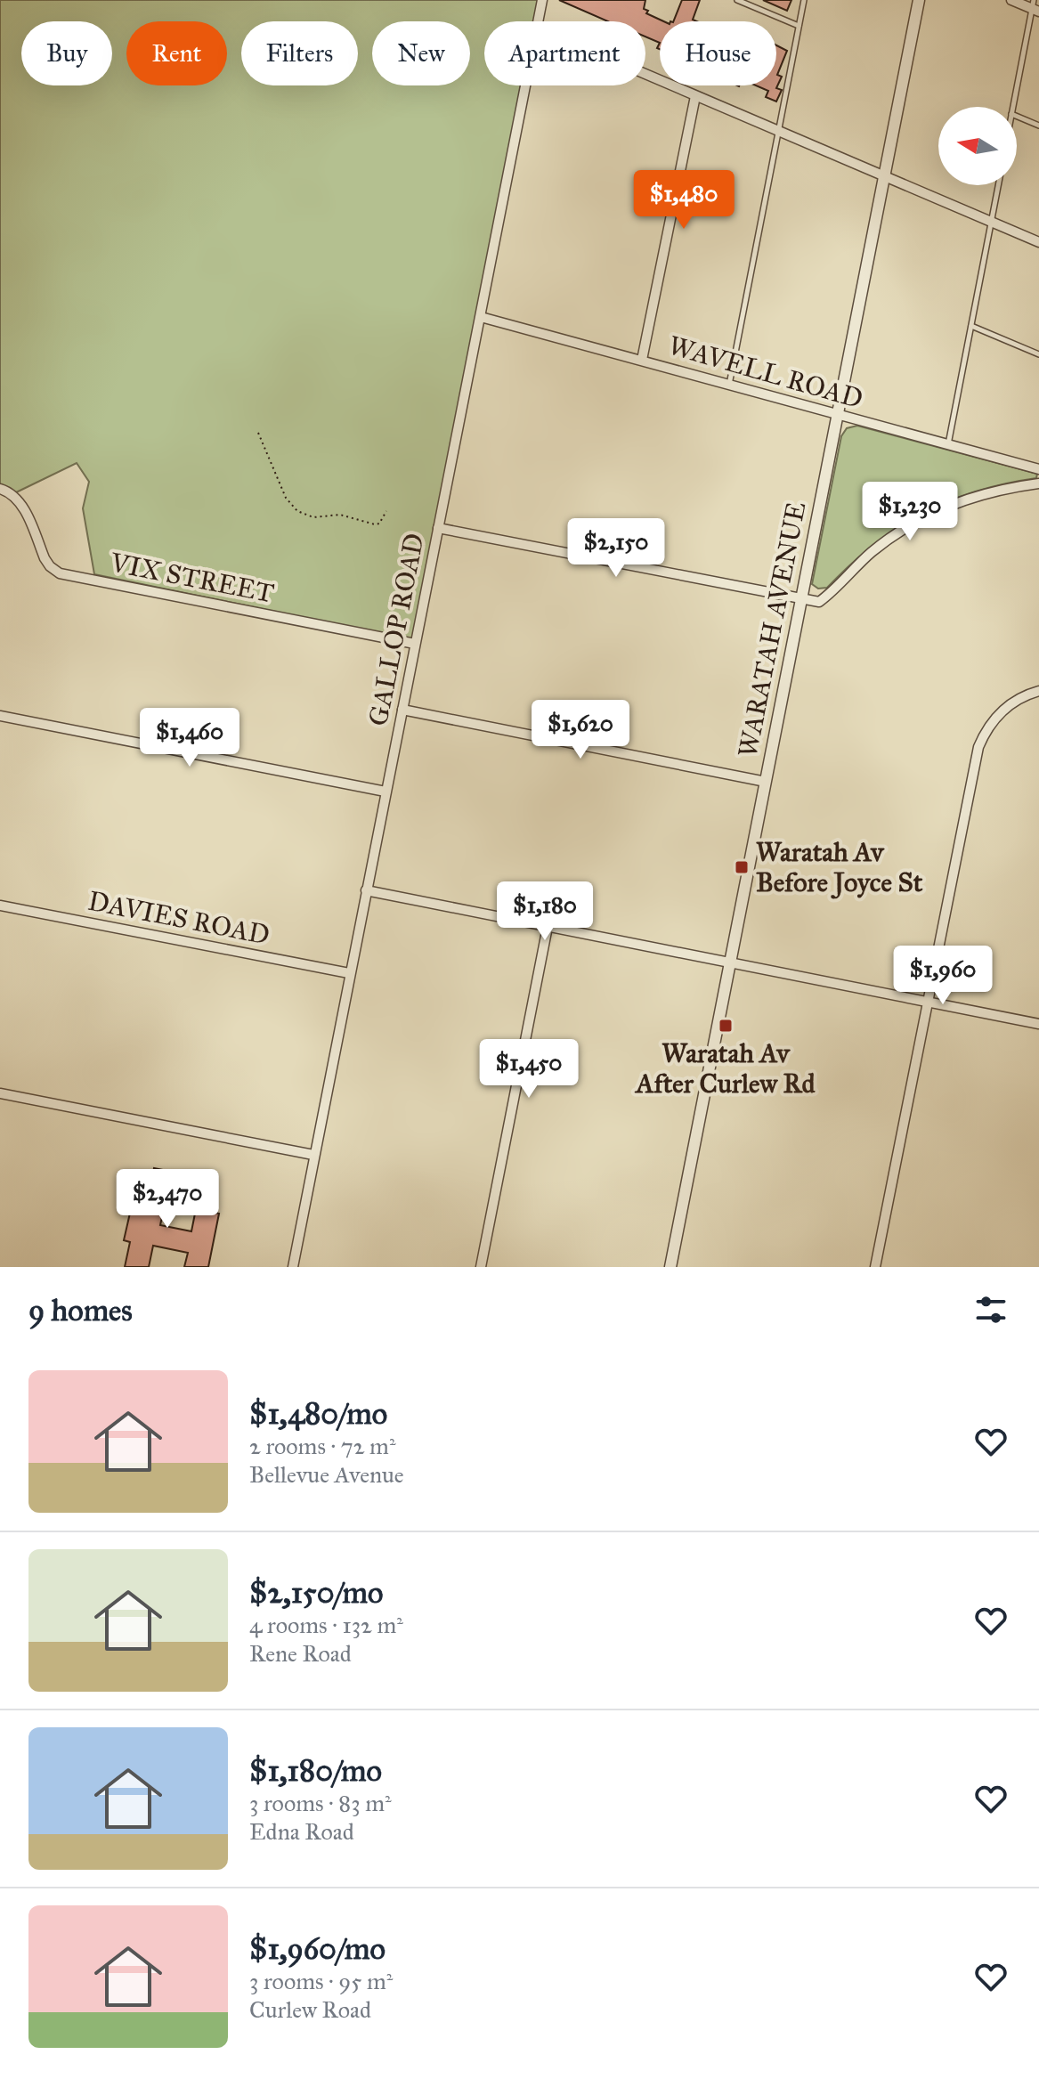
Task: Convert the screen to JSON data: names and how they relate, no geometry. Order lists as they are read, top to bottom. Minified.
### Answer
{"streets":{"street":["WAVELL ROAD","VIX STREET","GALLOP ROAD","WARATAH AVENUE","DAVIES ROAD"]},"crossings":[["WAVELL ROAD","GALLOP ROAD"],["WAVELL ROAD","WARATAH AVENUE"],["VIX STREET","GALLOP ROAD"],["GALLOP ROAD","DAVIES ROAD"]],"places":{"transit":["Waratah Av Before Joyce St","Waratah Av After Curlew Rd"]},"north":"left","page":{"chip":["Buy","Rent","Filters","New","Apartment","House"],"price":["$1,480","$1,230","$2,150","$1,620","$1,460","$1,180","$1,960","$1,450","$2,470"],"heading":"9 homes","list":[{"name":"$1,480/mo","note":"2 rooms · 72 m² · Bellevue Avenue"},{"name":"$2,150/mo","note":"4 rooms · 132 m² · Rene Road"},{"name":"$1,180/mo","note":"3 rooms · 83 m² · Edna Road"},{"name":"$1,960/mo","note":"3 rooms · 95 m² · Curlew Road"}]}}
